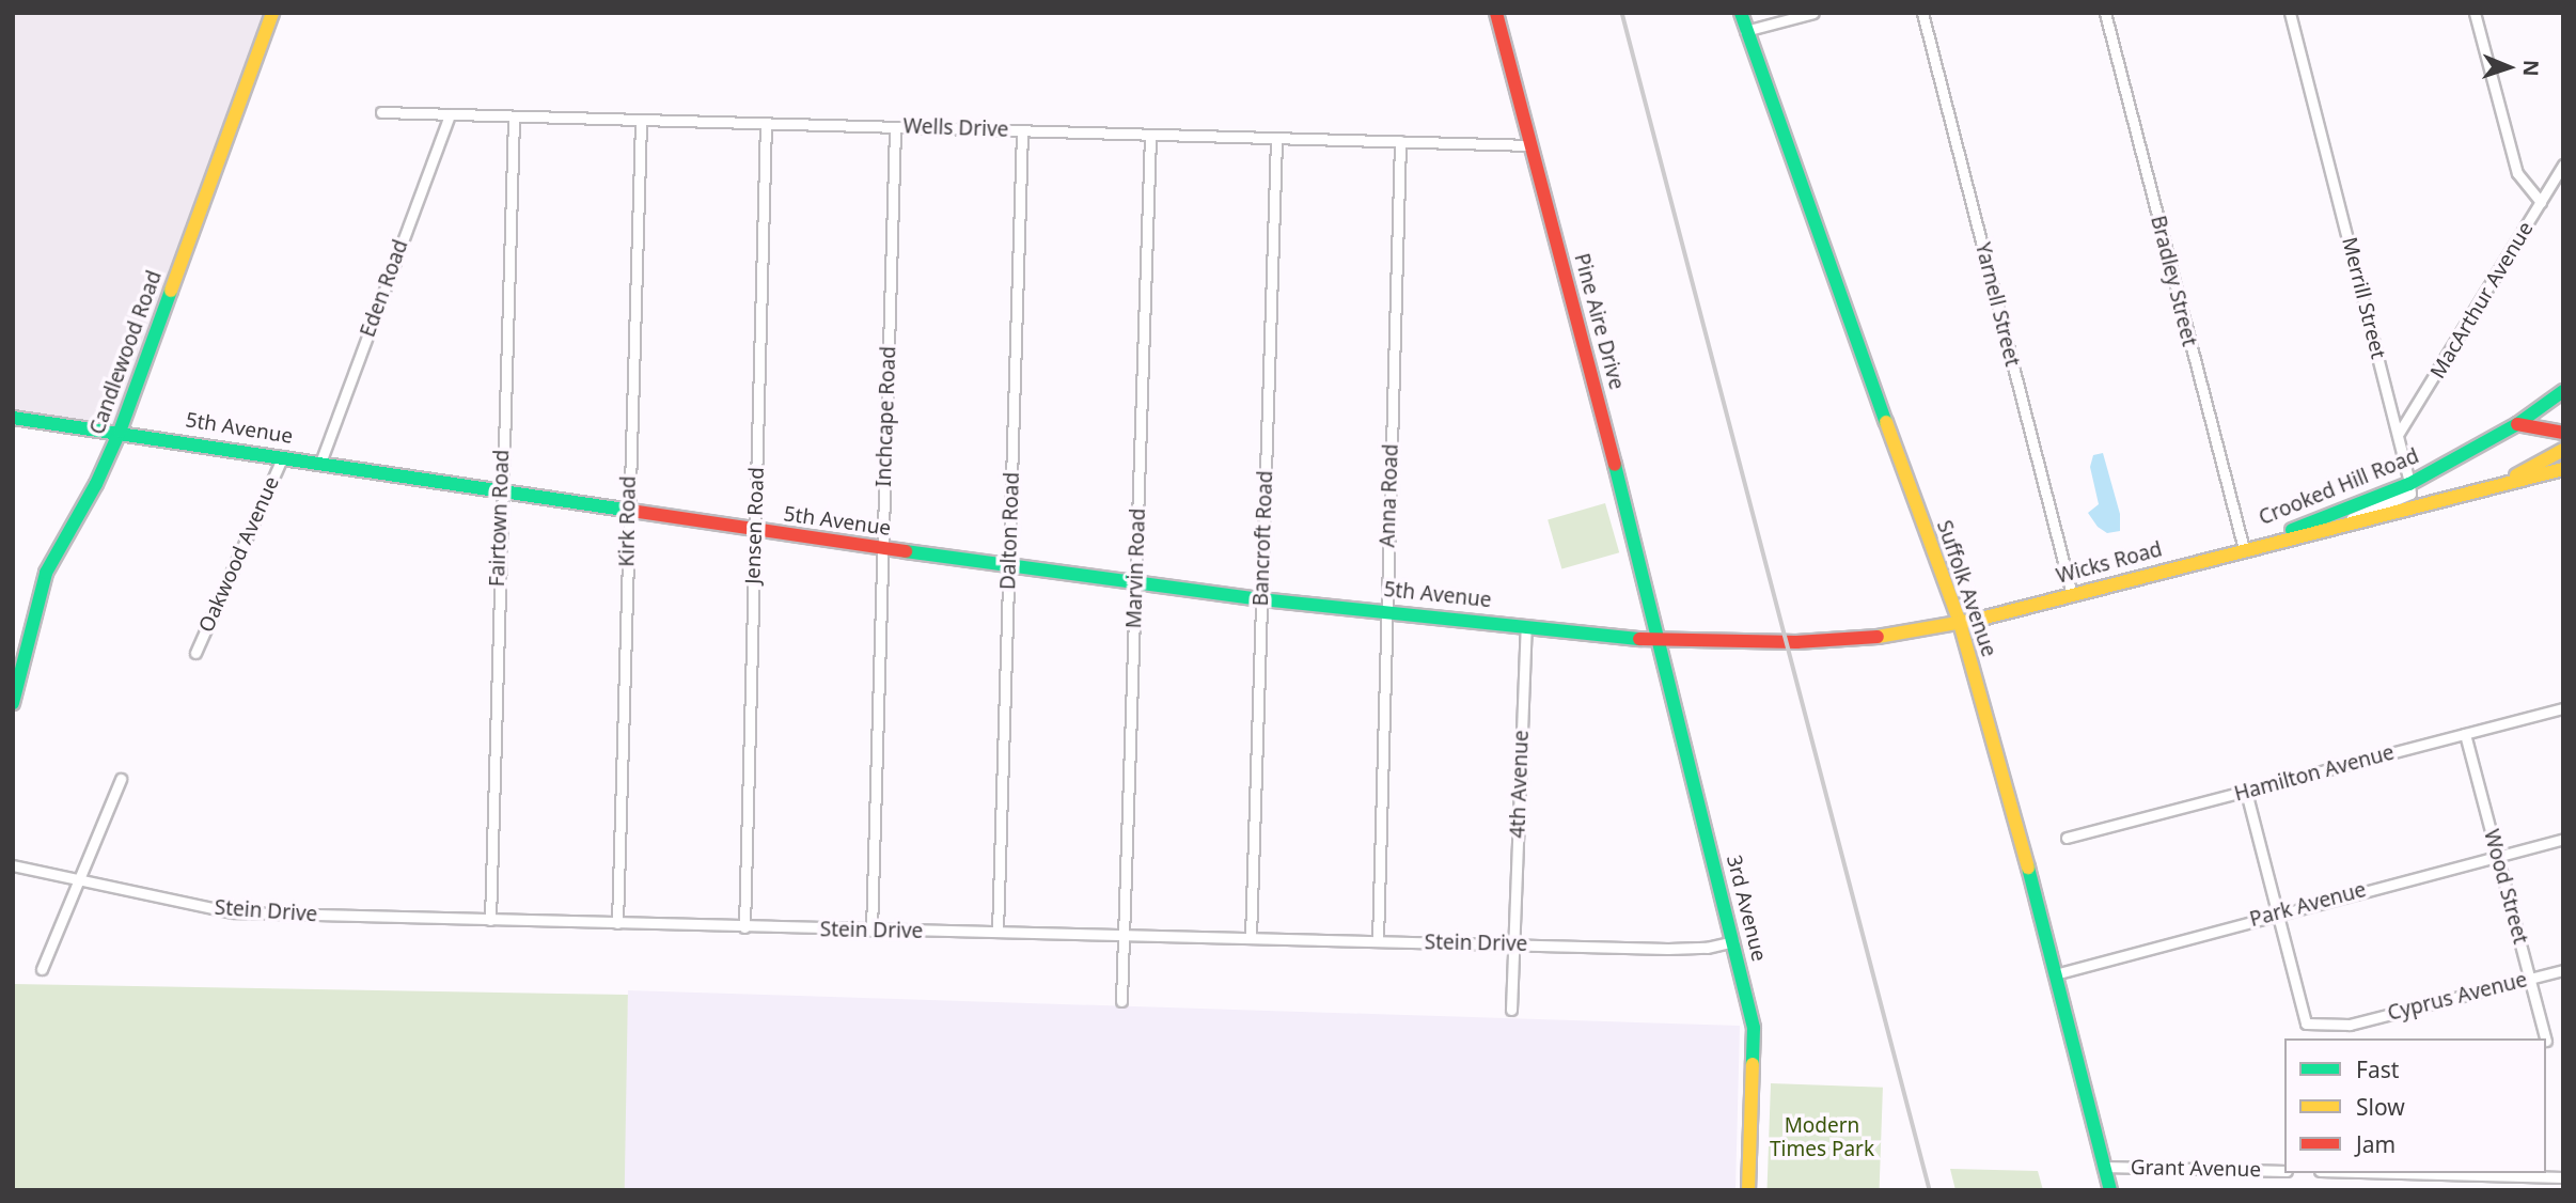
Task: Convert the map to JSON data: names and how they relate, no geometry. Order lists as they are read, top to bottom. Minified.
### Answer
{"streets":{"main road":["Pine Aire Drive","Candlewood Road","5th Avenue","Crooked Hill Road","Wicks Road","Suffolk Avenue","3rd Avenue"],"street":["Wells Drive","Bradley Street","Eden Road","Merrill Street","MacArthur Avenue","Yarnell Street","Inchcape Road","Anna Road","Fairtown Road","Kirk Road","Jensen Road","Dalton Road","Bancroft Road","Oakwood Avenue","Marvin Road","Hamilton Avenue","4th Avenue","Wood Street","Park Avenue","Stein Drive","Cyprus Avenue","Grant Avenue"]},"crossings":[["Wells Drive","Eden Road"],["Wells Drive","Pine Aire Drive"],["Wells Drive","Inchcape Road"],["Wells Drive","Anna Road"],["Wells Drive","Fairtown Road"],["Wells Drive","Kirk Road"],["Wells Drive","Jensen Road"],["Wells Drive","Dalton Road"],["Wells Drive","Bancroft Road"],["Wells Drive","Marvin Road"],["Bradley Street","Crooked Hill Road"],["Bradley Street","Wicks Road"],["Eden Road","5th Avenue"],["Merrill Street","MacArthur Avenue"],["Merrill Street","Crooked Hill Road"],["Yarnell Street","Wicks Road"],["Pine Aire Drive","5th Avenue"],["Pine Aire Drive","Wicks Road"],["Pine Aire Drive","3rd Avenue"],["Candlewood Road","5th Avenue"],["Inchcape Road","5th Avenue"],["Inchcape Road","Stein Drive"],["5th Avenue","Anna Road"],["5th Avenue","Fairtown Road"],["5th Avenue","Kirk Road"],["5th Avenue","Jensen Road"],["5th Avenue","Dalton Road"],["5th Avenue","Bancroft Road"],["5th Avenue","Oakwood Avenue"],["5th Avenue","Wicks Road"],["5th Avenue","Marvin Road"],["5th Avenue","4th Avenue"],["5th Avenue","3rd Avenue"],["Crooked Hill Road","Wicks Road"],["Anna Road","Stein Drive"],["Fairtown Road","Stein Drive"],["Kirk Road","Stein Drive"],["Jensen Road","Stein Drive"],["Dalton Road","Stein Drive"],["Bancroft Road","Stein Drive"],["Wicks Road","Suffolk Avenue"],["Wicks Road","3rd Avenue"],["Marvin Road","Stein Drive"],["Suffolk Avenue","Park Avenue"],["Suffolk Avenue","Grant Avenue"],["Hamilton Avenue","Wood Street"],["4th Avenue","Stein Drive"],["Wood Street","Park Avenue"],["Wood Street","Cyprus Avenue"],["Park Avenue","Cyprus Avenue"],["3rd Avenue","Stein Drive"]],"parks":["Modern Times Park"],"legend":["Fast","Slow","Jam"],"north":"right"}
